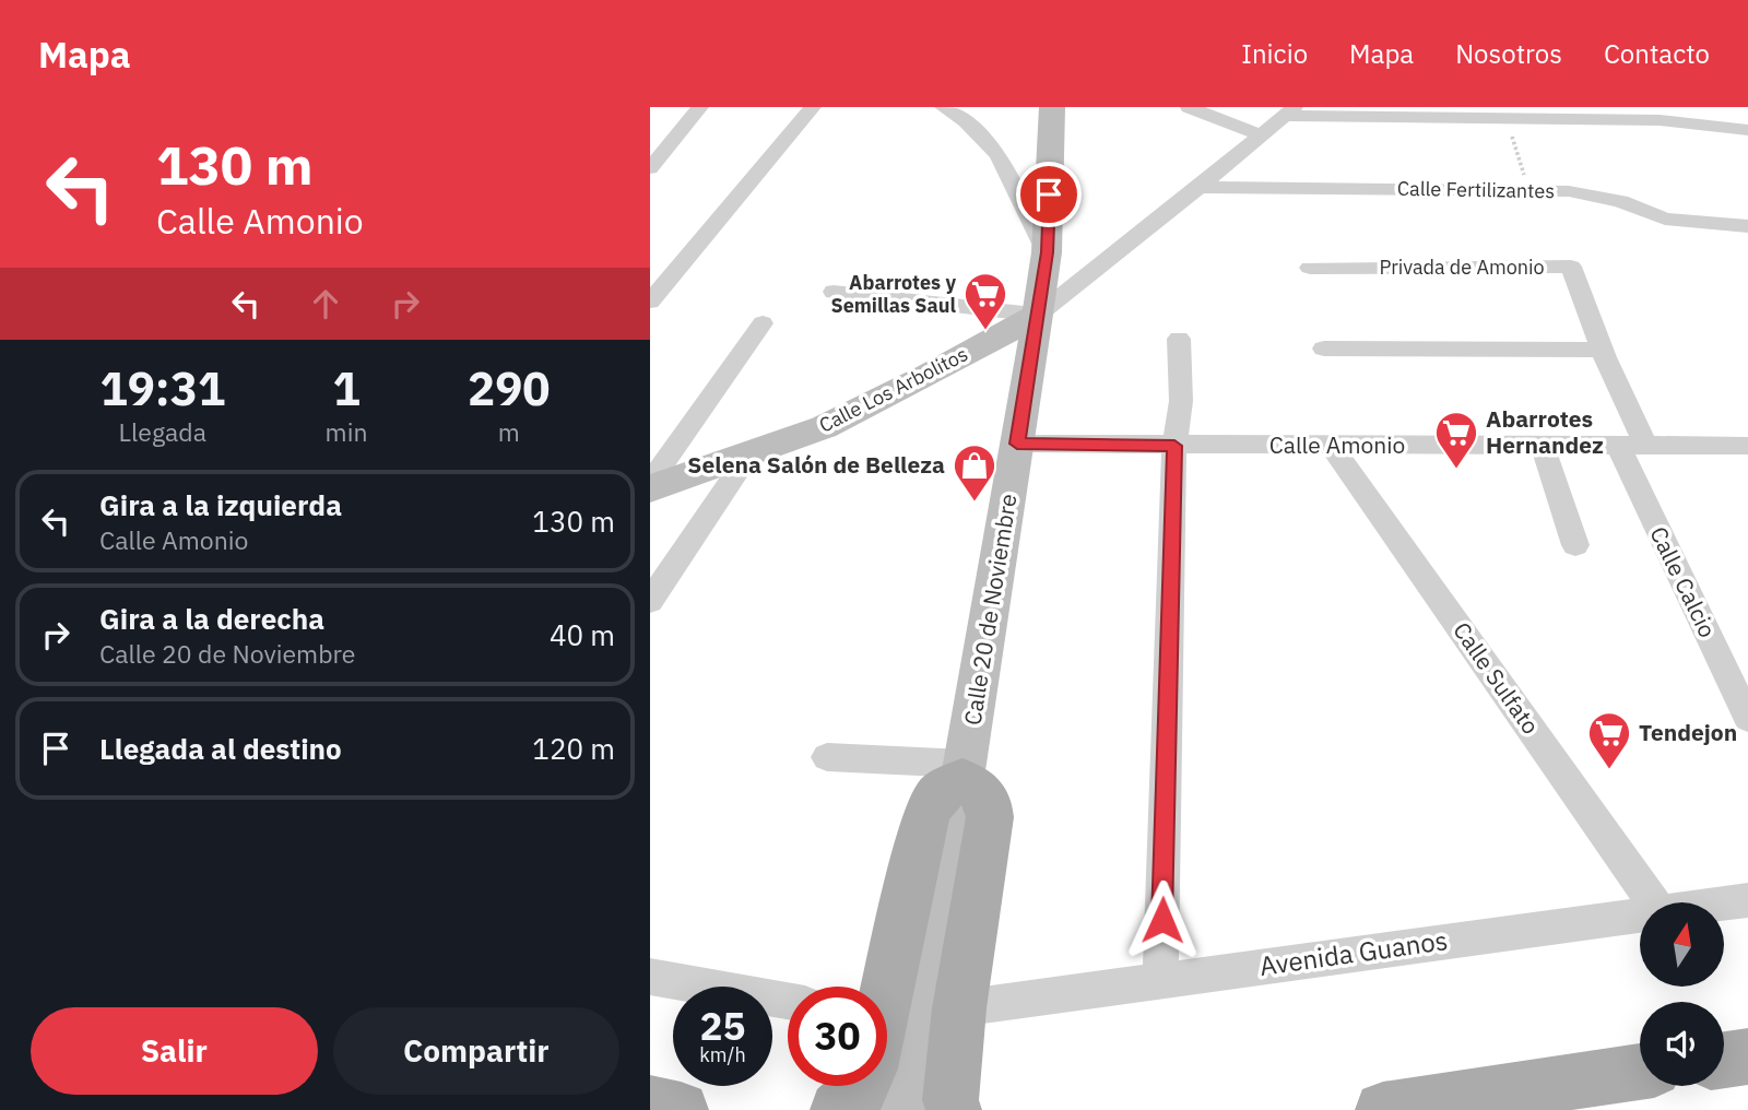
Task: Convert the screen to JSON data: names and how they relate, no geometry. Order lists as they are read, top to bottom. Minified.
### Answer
{"streets":{"main road":["Calle Los Arbolitos","Calle 20 de Noviembre"],"street":["Calle Fertilizantes","Privada de Amonio","Calle Amonio","Calle Calcio","Calle Sulfato","Avenida Guanos"]},"crossings":[["Calle Fertilizantes","Calle Los Arbolitos"],["Privada de Amonio","Calle Amonio"],["Calle Los Arbolitos","Calle 20 de Noviembre"],["Calle Amonio","Calle Calcio"],["Calle Amonio","Calle 20 de Noviembre"],["Calle Amonio","Calle Sulfato"]],"places":{"supermarket":["Abarrotes y Semillas Saul","Abarrotes Hernandez","Tendejon"],"shop":["Selena Salón de Belleza"]},"north":"top","page":{"header":"Mapa","nav":["Inicio","Mapa","Nosotros","Contacto"],"turn":["130 m","Calle Amonio"],"eta":["19:31","Llegada","1","min","290","m"],"list":[{"name":"Gira a la izquierda","note":"Calle Amonio","value":"130 m"},{"name":"Gira a la derecha","note":"Calle 20 de Noviembre","value":"40 m"},{"name":"Llegada al destino","value":"120 m"}],"speed":"25 km/h","limit":"30","buttons":["Salir","Compartir"]}}
